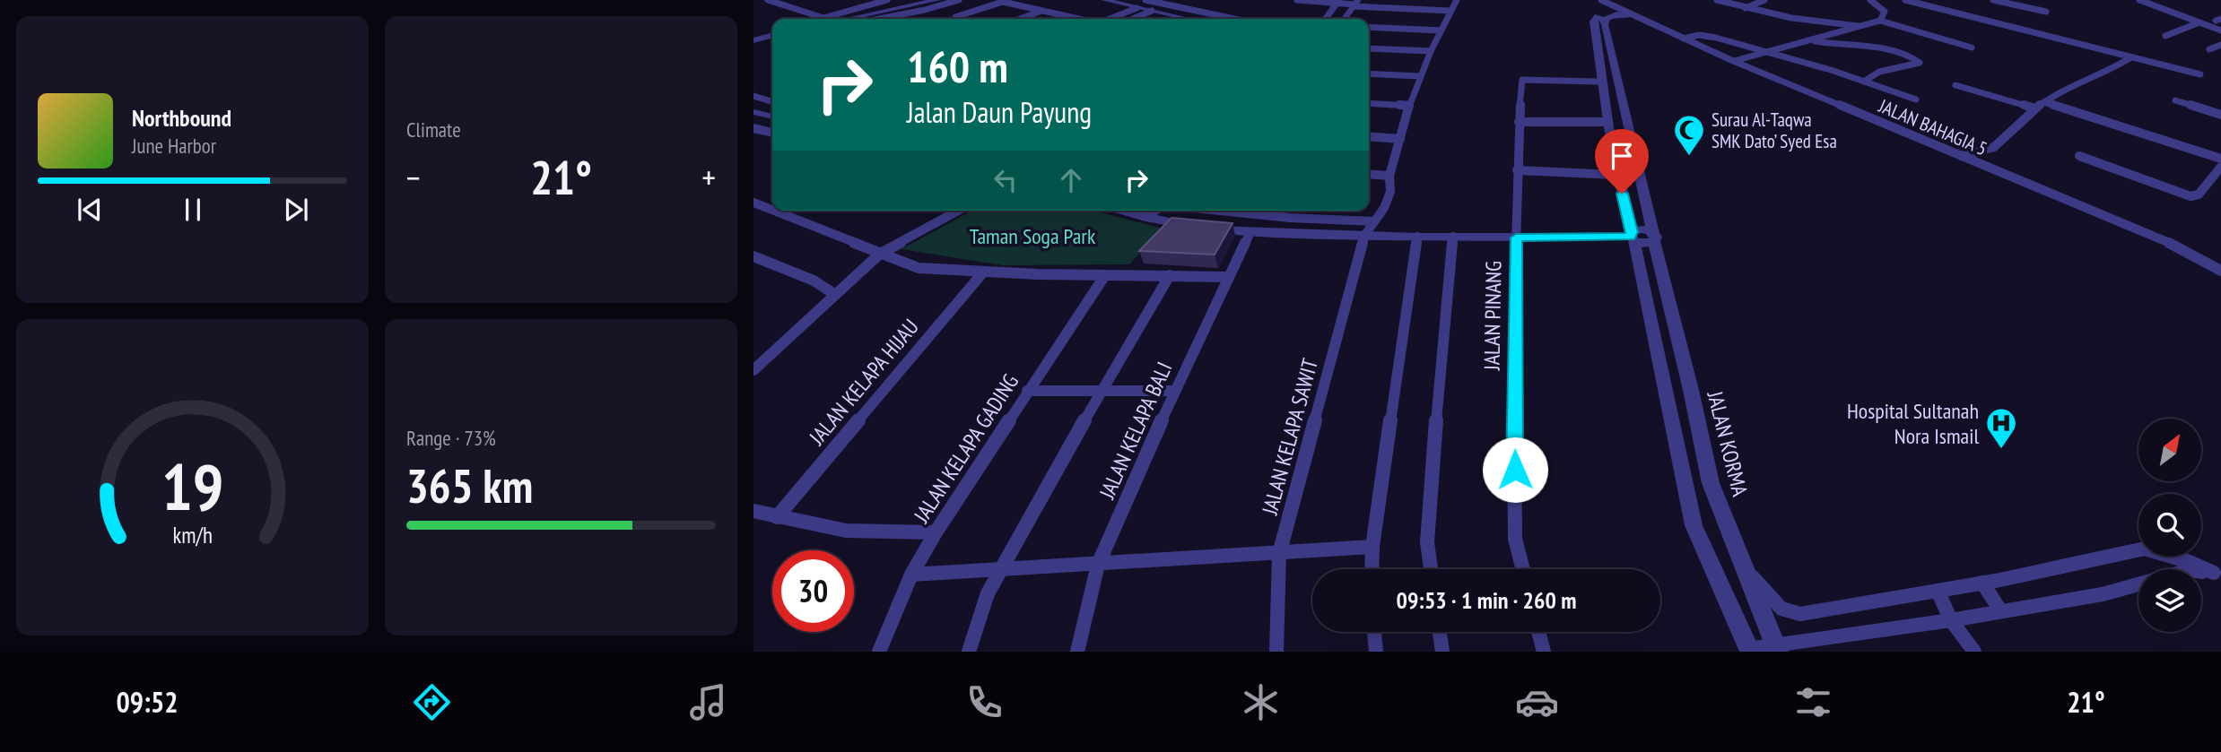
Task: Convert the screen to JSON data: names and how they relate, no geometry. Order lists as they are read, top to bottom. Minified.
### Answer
{"streets":{"street":["JALAN BAHAGIA 5","JALAN PINANG","JALAN KELAPA HIJAU","JALAN KELAPA BALI","JALAN KELAPA SAWIT","JALAN KORMA","JALAN KELAPA GADING"]},"parks":["Taman Soga Park"],"places":{"mosque":["Surau Al-Taqwa SMK Dato’ Syed Esa"],"hospital":["Hospital Sultanah Nora Ismail"]},"north":"top right","page":{"tile":["Climate",["Range · 73%","365 km"]],"turn":["160 m","Jalan Daun Payung"],"song":["Northbound","June Harbor"],"heat":["−","21°","+"],"limit":"30","trip":"09:53 · 1 min · 260 m","tabs":["09:52","21°"],"gauge":["19","km/h"]}}
